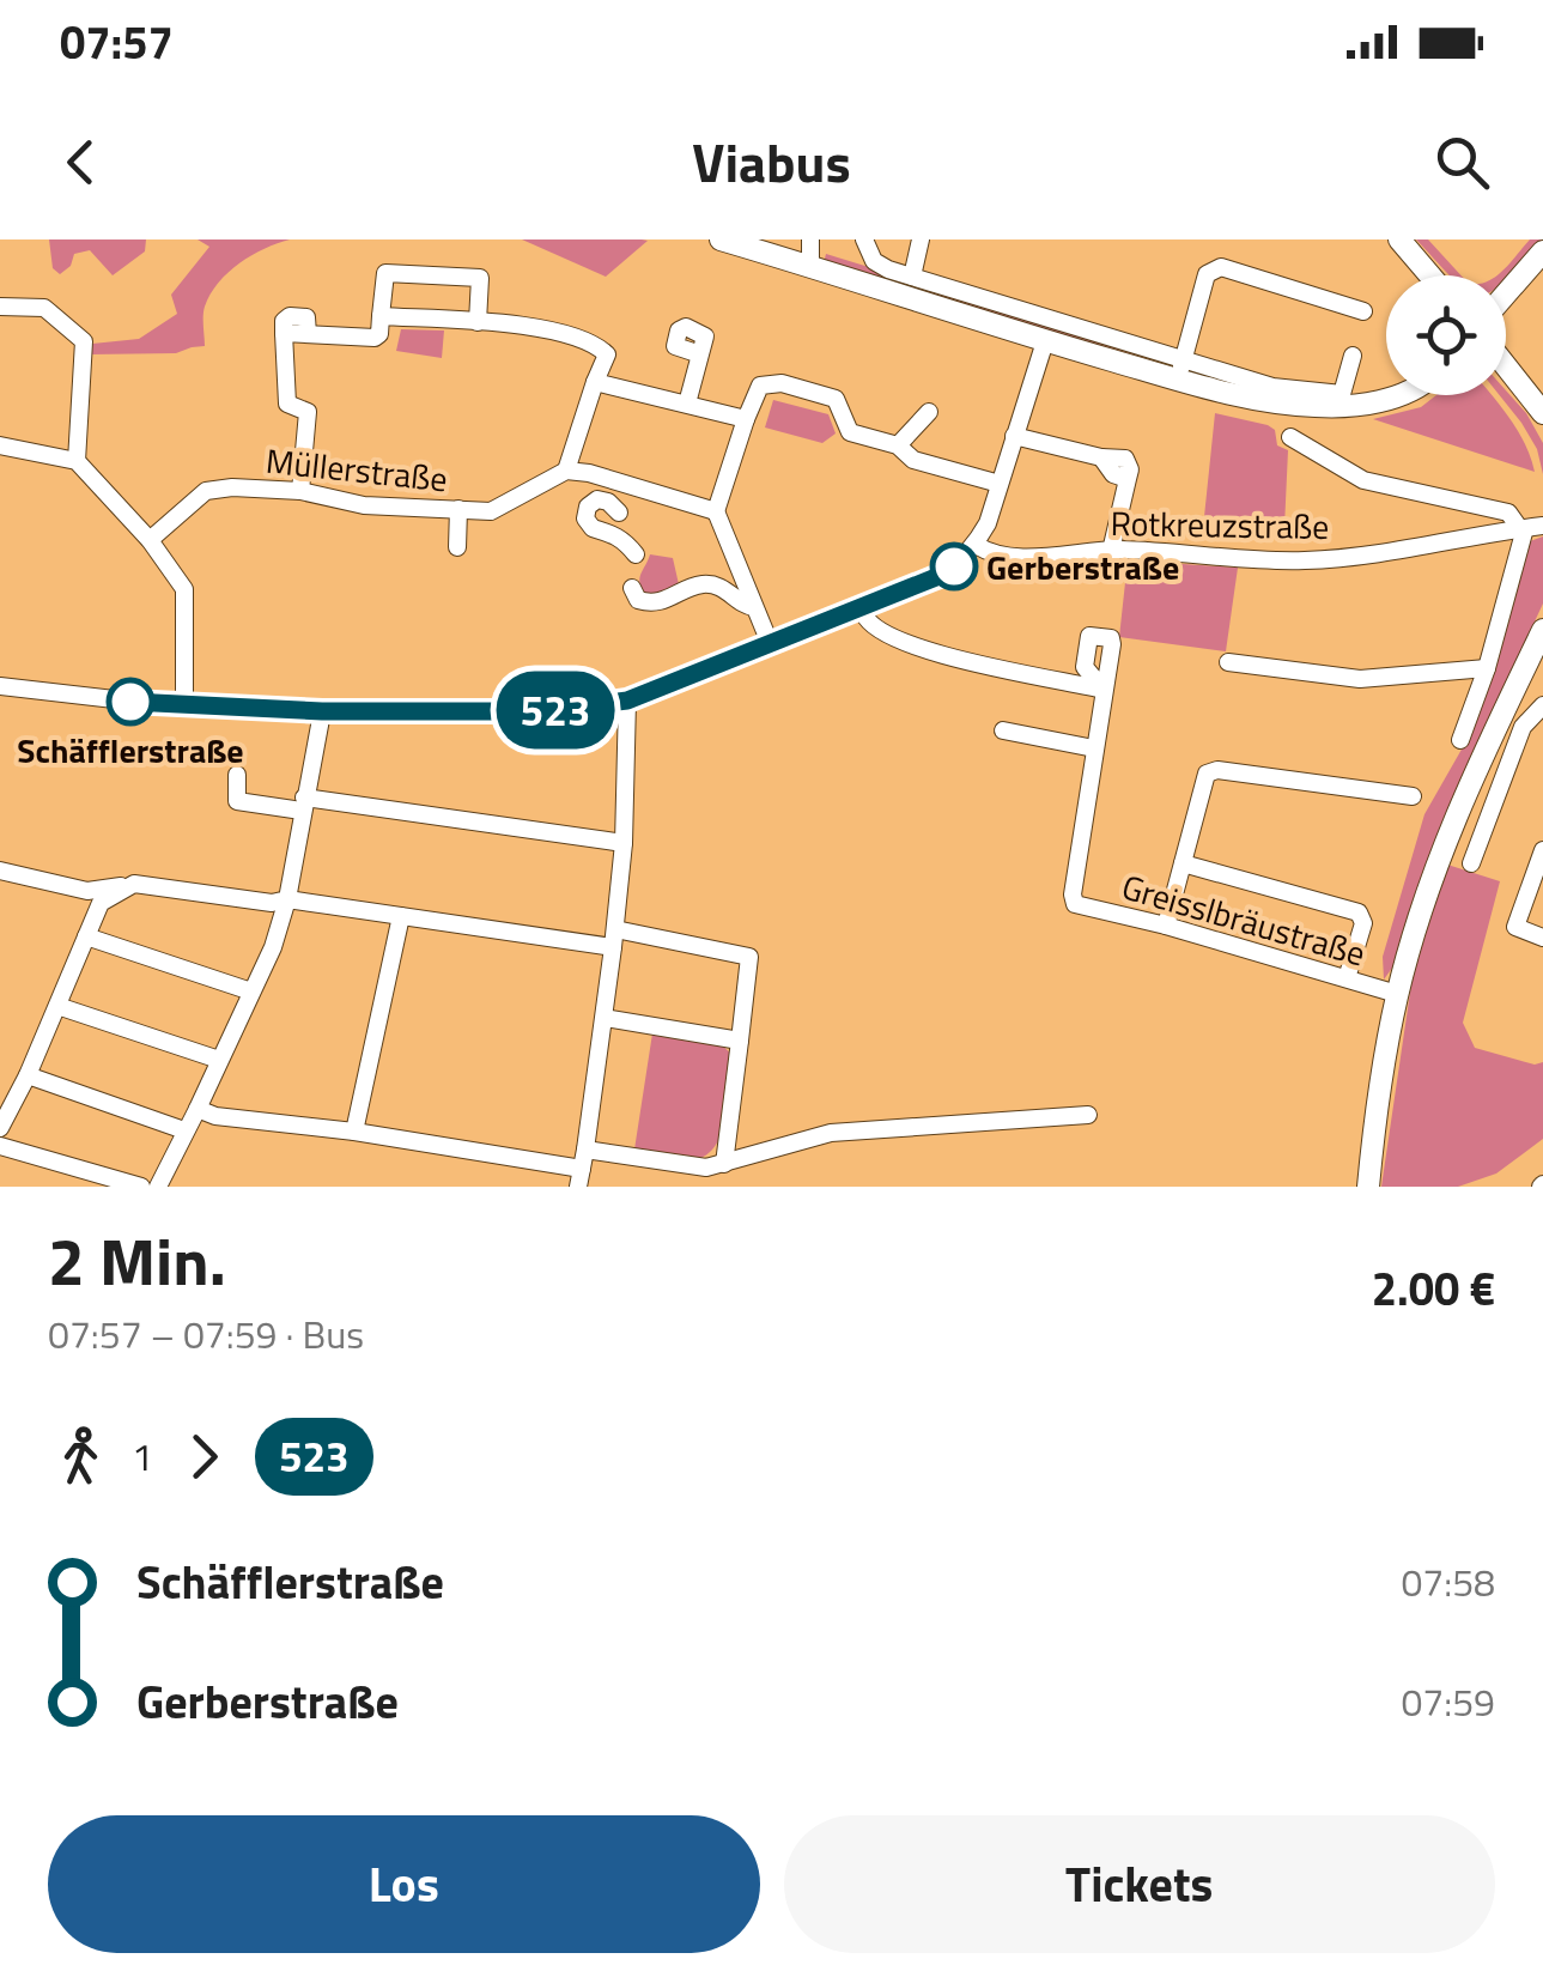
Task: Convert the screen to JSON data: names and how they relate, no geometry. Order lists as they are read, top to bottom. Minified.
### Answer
{"streets":{"street":["Müllerstraße","Rotkreuzstraße","Greisslbräustraße"]},"places":["Gerberstraße","Schäfflerstraße"],"lines":["bus line 523"],"page":{"status":"07:57","header":"Viabus","on_map":"523","heading":["2 Min.","07:57 – 07:59 · Bus","2.00 €"],"legs":["1","523"],"list":[{"name":"Schäfflerstraße","value":"07:58"},{"name":"Gerberstraße","value":"07:59"}],"buttons":["Los","Tickets"]}}
